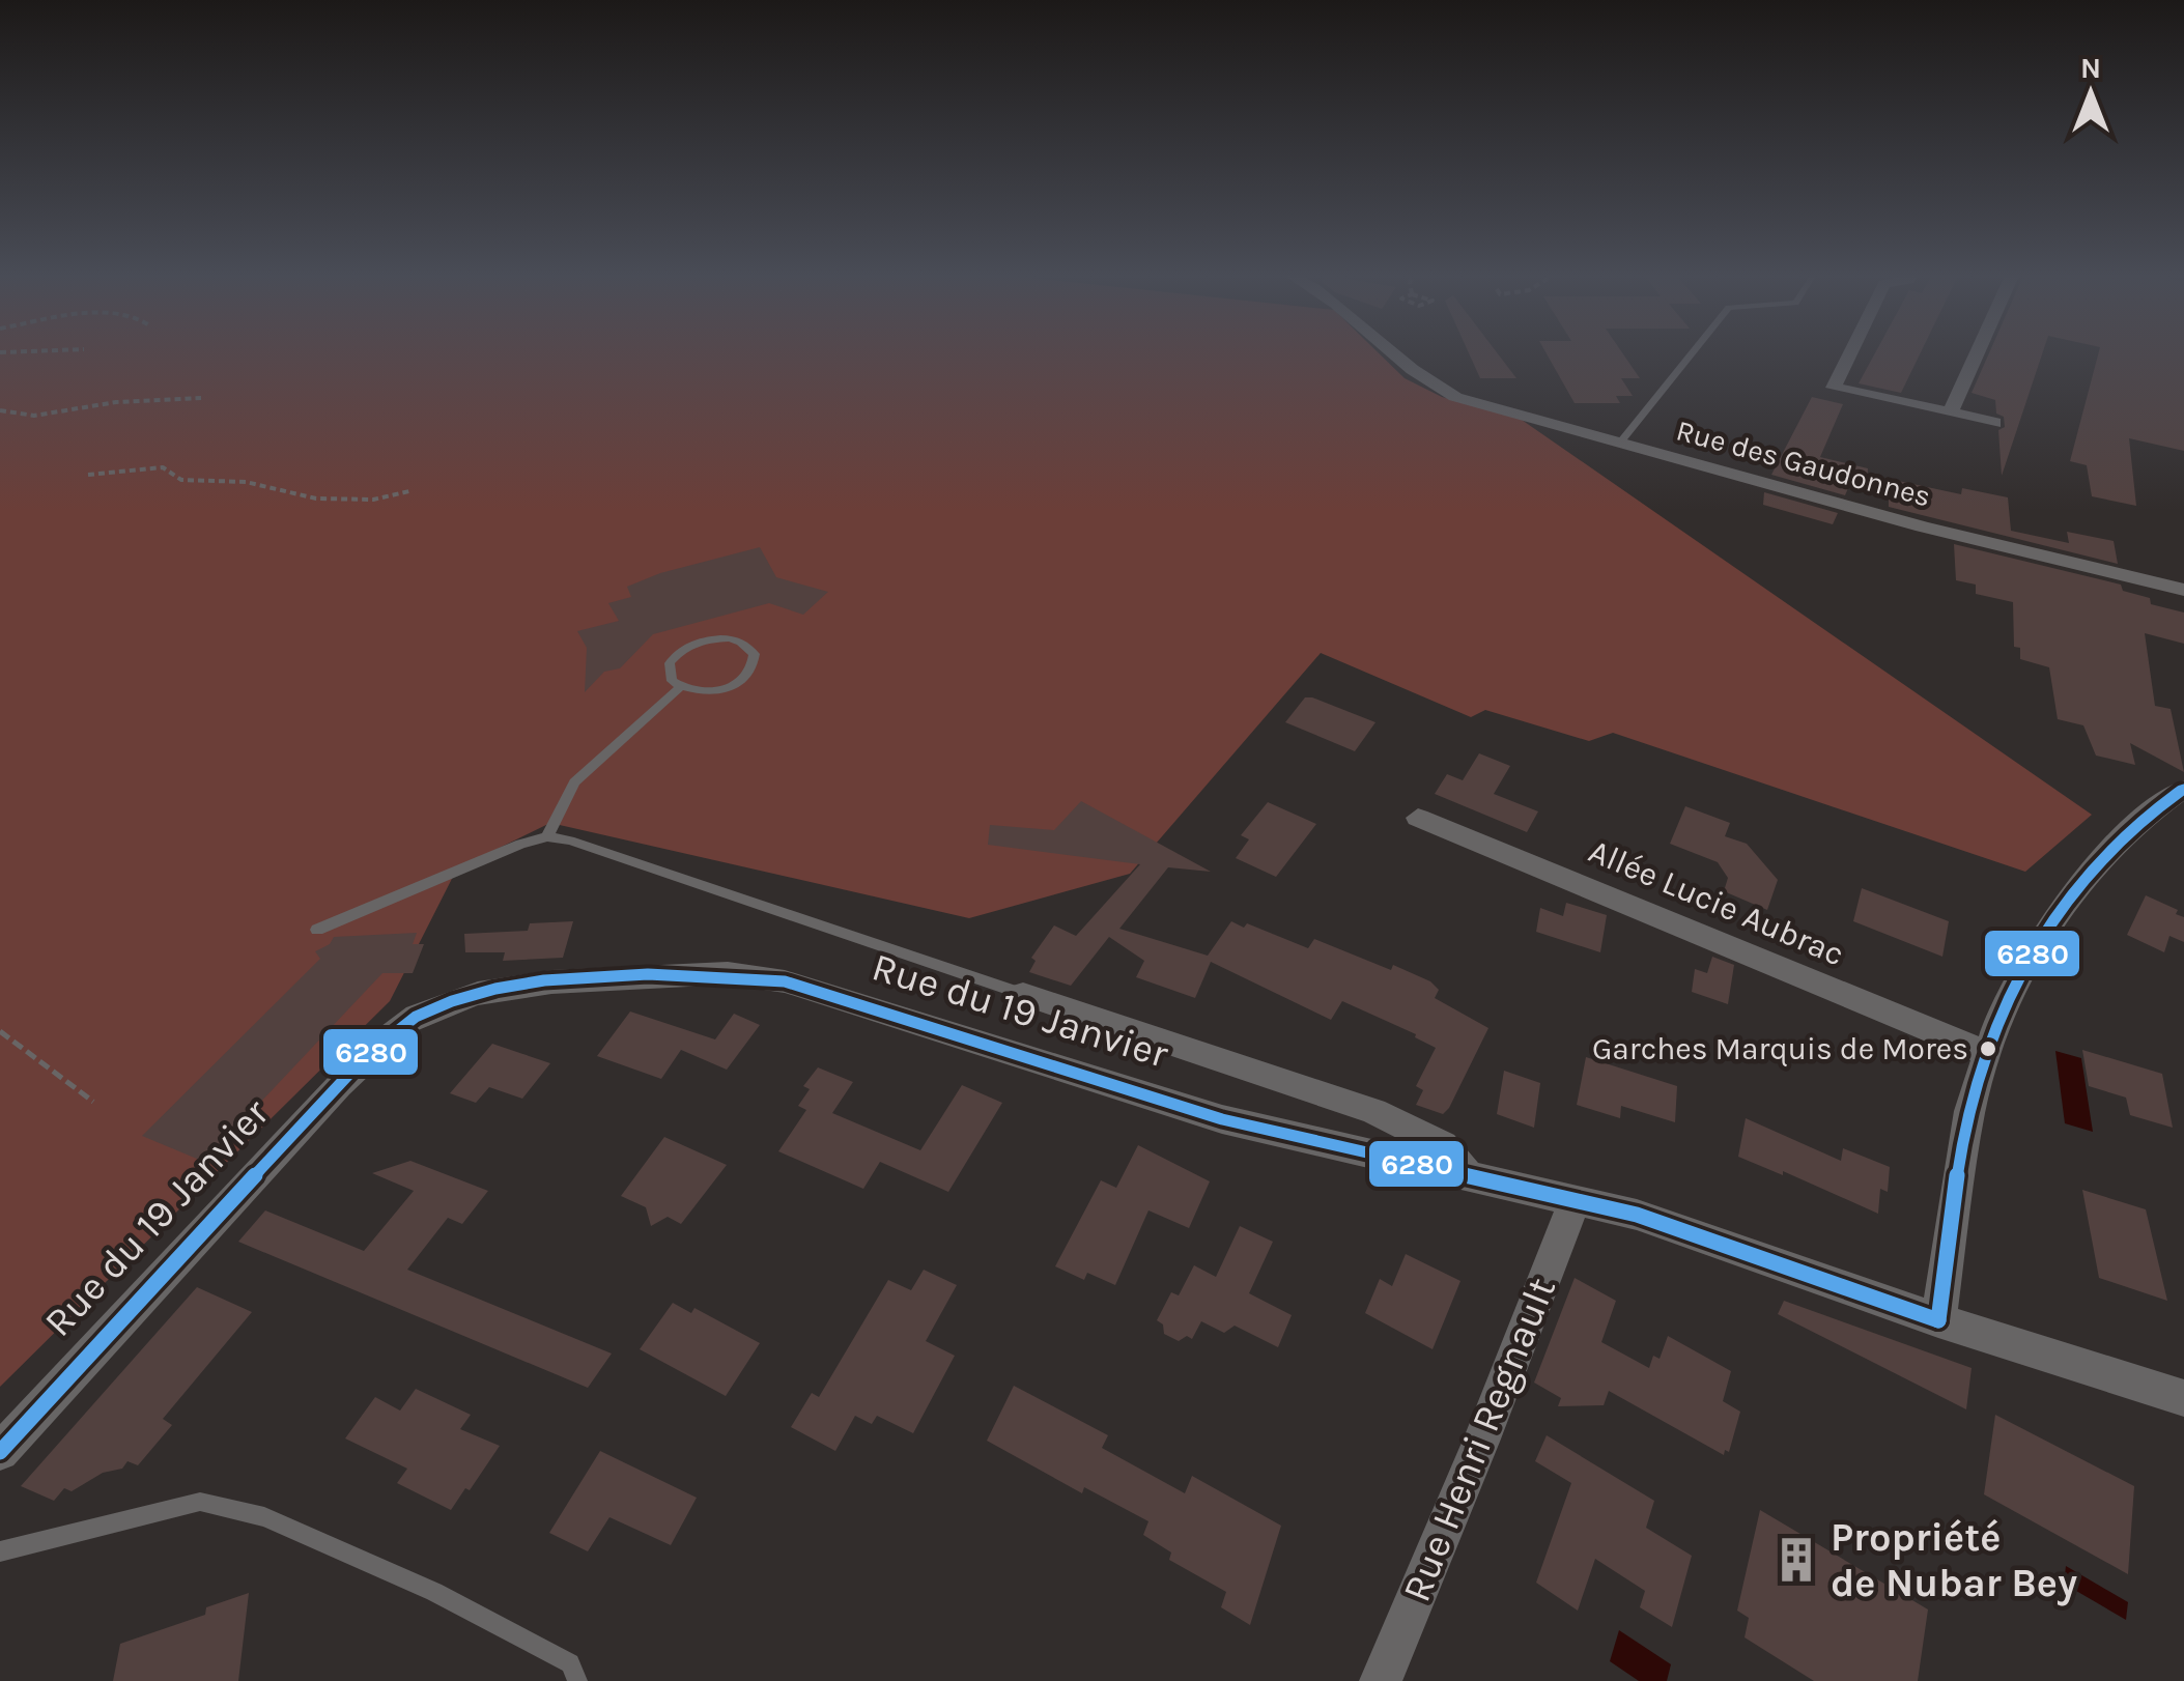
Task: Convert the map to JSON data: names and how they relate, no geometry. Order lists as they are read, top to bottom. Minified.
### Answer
{"streets":{"street":["Rue des Gaudonnes","Allée Lucie Aubrac","Rue du 19 Janvier","Rue Henri Regnault"]},"crossings":[["Rue du 19 Janvier","Rue Henri Regnault"]],"places":{"other":["Garches Marquis de Mores"],"building":["Propriété de Nubar Bey"]},"lines":["transit line 6280"],"north":"top"}
